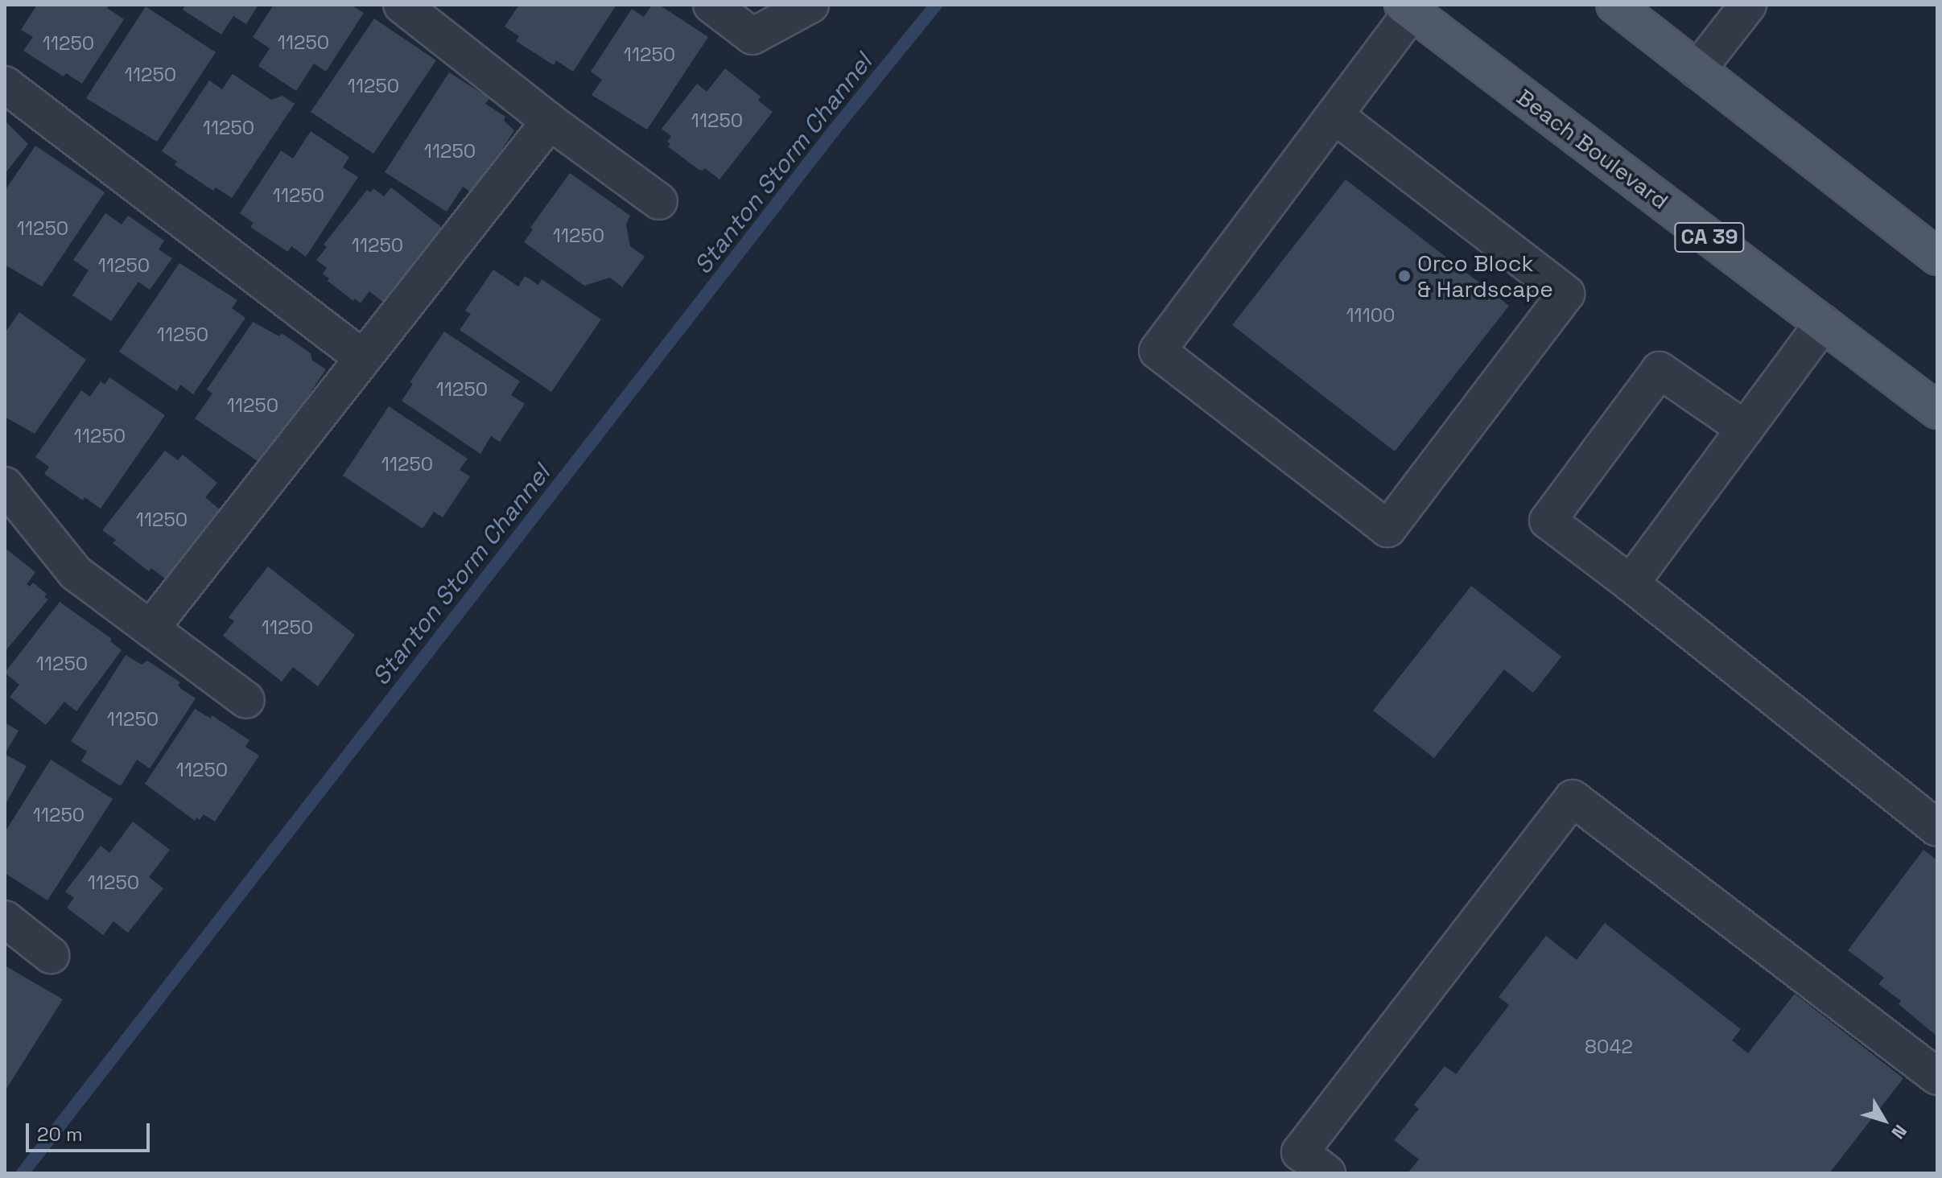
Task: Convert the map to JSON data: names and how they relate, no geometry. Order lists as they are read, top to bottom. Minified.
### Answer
{"streets":{"main road":["Beach Boulevard","CA 39"]},"water":["Stanton Storm Channel"],"places":["Orco Block & Hardscape"],"house_numbers":["11250","11250","11250","11250","11250","11250","11250","11250","11250","11250","11250","11250","11250","11100","11250","11250","11250","11250","11250","11250","11250","11250","11250","11250","11250","11250","8042"],"scale_bar":"20 m","north":"bottom right"}
